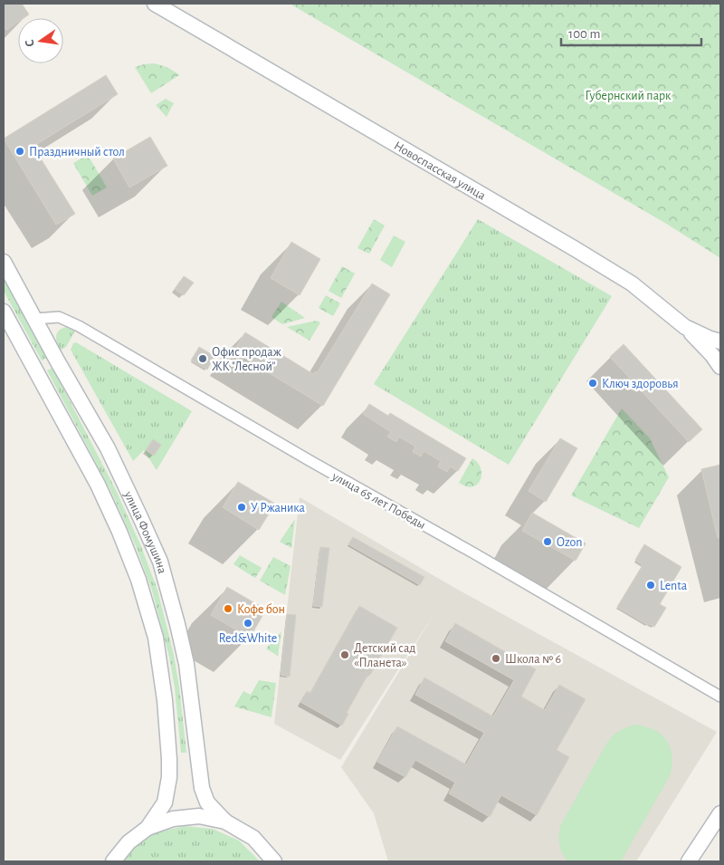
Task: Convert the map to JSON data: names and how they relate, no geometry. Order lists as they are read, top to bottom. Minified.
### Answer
{"streets":{"main road":["Новоспасская улица","улица Фомушина"],"street":["улица 65 лет Победы"]},"crossings":[["улица 65 лет Победы","улица Фомушина"]],"parks":["Губернский парк"],"places":["Праздничный стол","Офис продаж ЖК \"Лесной\"","Ключ здоровья","У Ржаника","Ozon","Lenta","Кофе бон","Red&White","Детский сад «Планета»","Школа № 6"],"scale_bar":"100 m","north":"left"}
